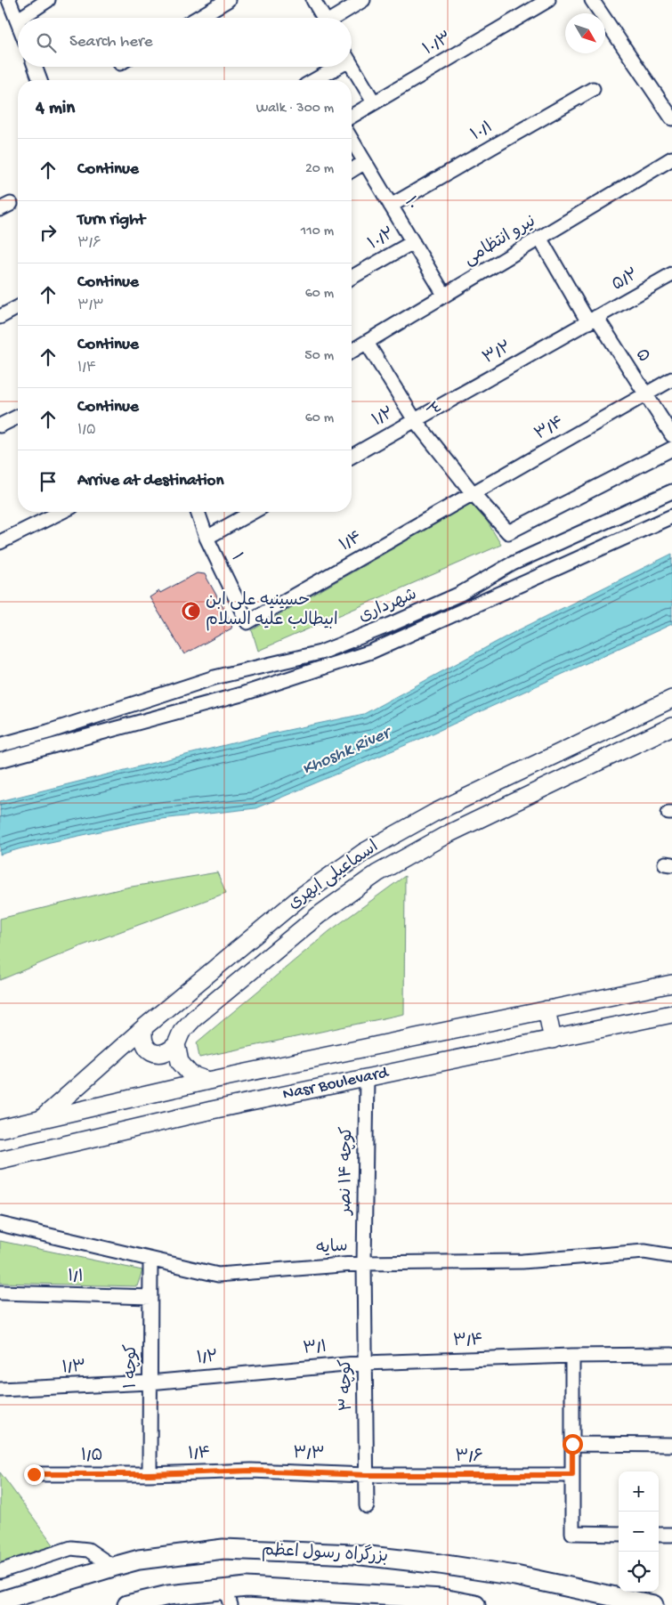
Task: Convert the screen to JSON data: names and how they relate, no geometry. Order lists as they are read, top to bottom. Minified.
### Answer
{"streets":{"highway":["بزرگراه رسول اعظم"],"main road":["اسماعیلی ابهری","Nasr Boulevard"],"street":["۱۰/۳","۱۰/۱","۱۰","۱۰/۲","نیرو انتظامی","۵/۲","۳/۲","۵","۳","۱/۲","۳/۴","۱/۴","۱","شهرداری","کوچه ۱۴ نصر","سایه","۱/۱","۳/۱","کوچه ۱","۱/۳","کوچه ۳","۳/۳","۱/۵","۳/۶"]},"crossings":[["۱۰/۱","۱۰"],["۱۰","۱۰/۲"],["۱۰","نیرو انتظامی"],["نیرو انتظامی","۵"],["نیرو انتظامی","۳"],["۵/۲","۳/۲"],["۵/۲","۵"],["۳/۲","۵"],["۳/۲","۳"],["۳/۲","۱/۲"],["۵","۳/۴"],["۳","۱/۲"],["۳","۳/۴"],["۳","۱/۴"],["۱/۲","۳/۱"],["۱/۲","کوچه ۱"],["۱/۲","۱/۳"],["۳/۴","۱/۴"],["۳/۴","۳/۱"],["۳/۴","کوچه ۳"],["۱/۴","۱"],["۱/۴","کوچه ۱"],["۱/۴","۳/۳"],["۱/۴","۱/۵"],["اسماعیلی ابهری","Nasr Boulevard"],["Nasr Boulevard","کوچه ۱۴ نصر"],["کوچه ۱۴ نصر","سایه"],["کوچه ۱۴ نصر","کوچه ۳"],["سایه","کوچه ۱"],["سایه","کوچه ۳"],["۱/۱","کوچه ۱"],["۳/۱","کوچه ۳"],["کوچه ۱","۱/۳"],["کوچه ۱","۱/۵"],["کوچه ۳","۳/۳"],["کوچه ۳","۳/۶"],["۳/۳","۳/۶"]],"water":["Khoshk River"],"places":{"mosque":["حسینیه علی ابن ابیطالب علیه السلام"]},"north":"bottom right","page":{"search":"Search here","heading":["4 min","Walk · 300 m"],"list":[["Continue","20 m"],["Turn right","۳/۶","110 m"],["Continue","۳/۳","60 m"],["Continue","۱/۴","50 m"],["Continue","۱/۵","60 m"],"Arrive at destination"],"map_buttons":["+","−"]}}
